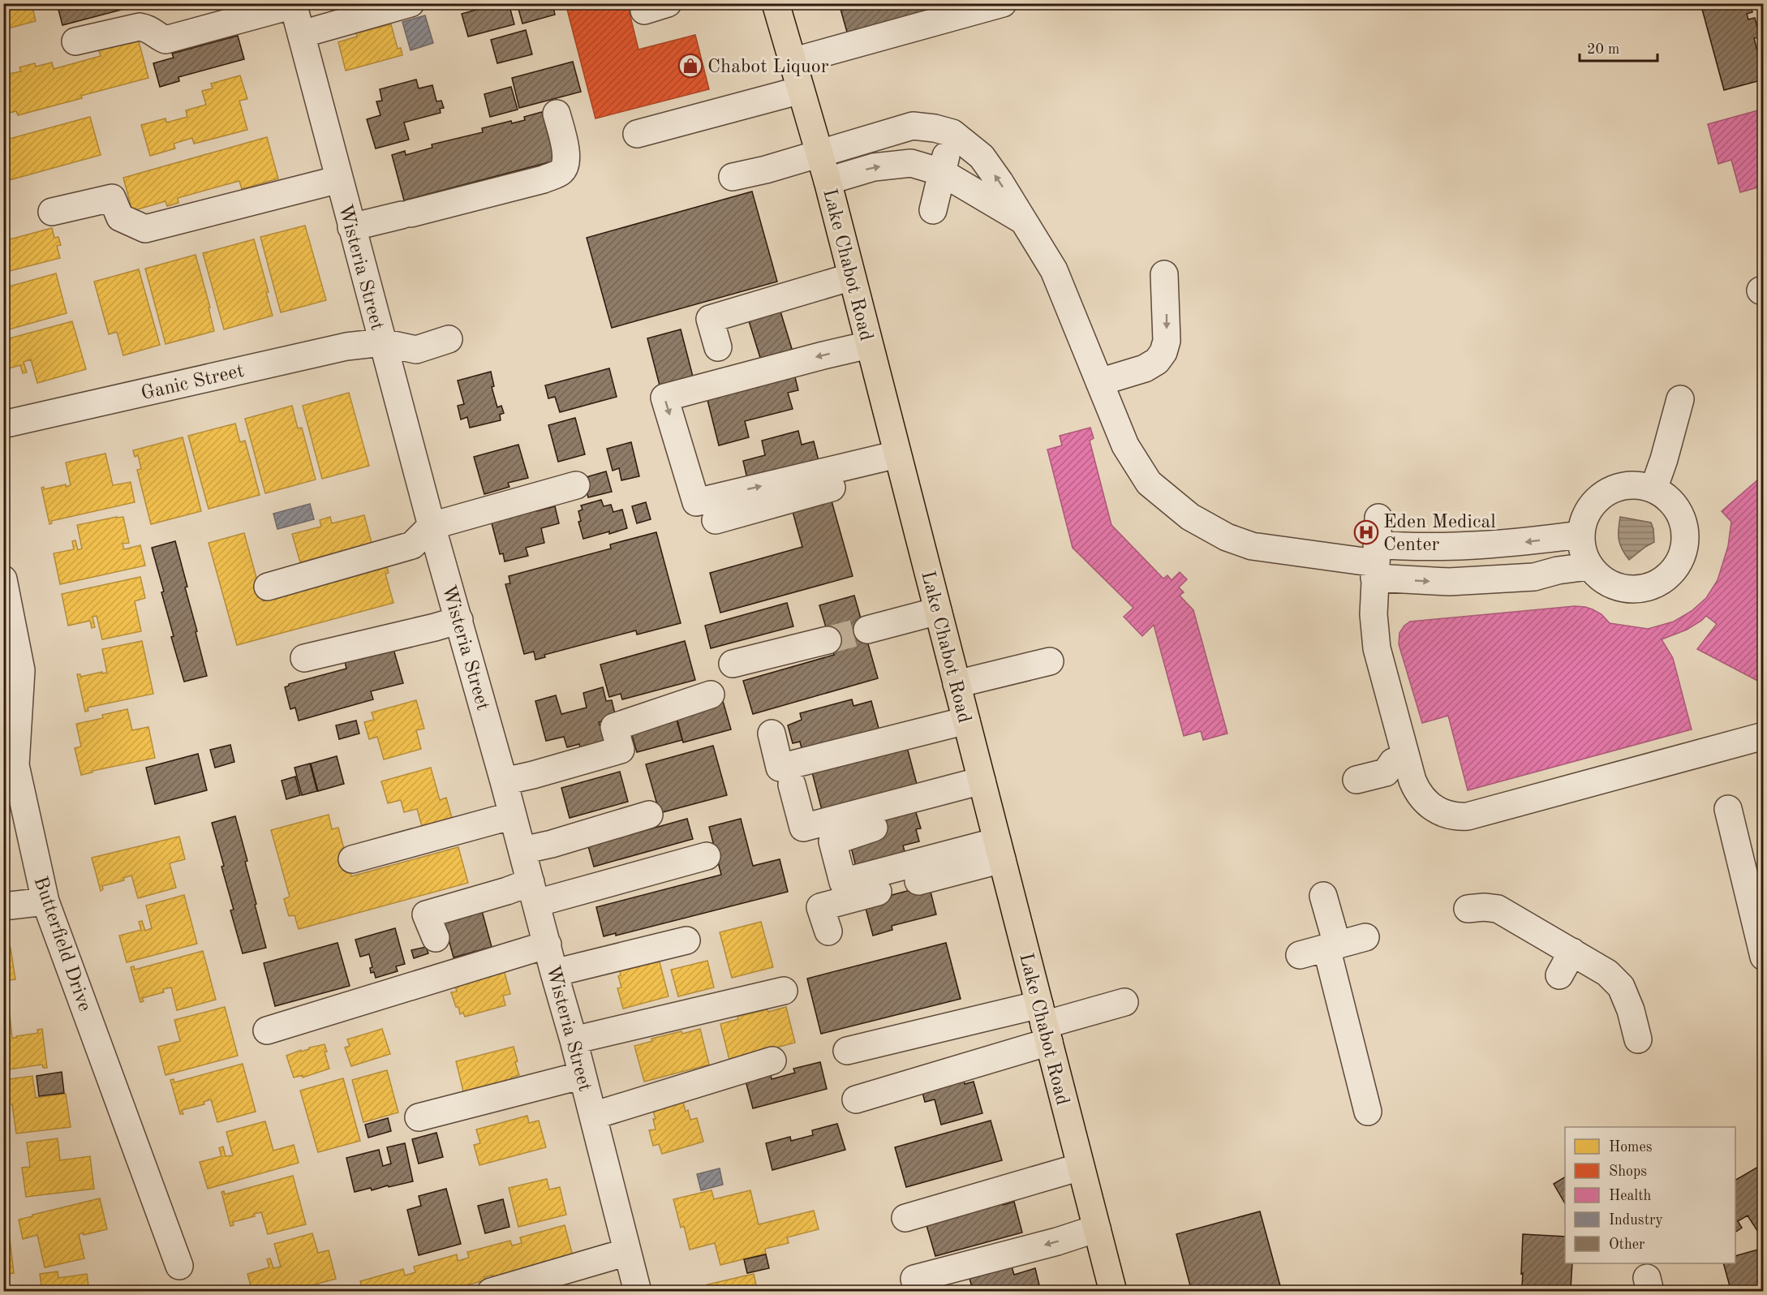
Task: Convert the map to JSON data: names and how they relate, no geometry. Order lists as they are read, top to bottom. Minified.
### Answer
{"streets":{"main road":["Lake Chabot Road"],"street":["Wisteria Street","Ganic Street","Butterfield Drive"]},"crossings":[["Wisteria Street","Ganic Street"]],"places":{"shop":["Chabot Liquor"],"hospital":["Eden Medical Center"]},"legend":["Homes","Shops","Health","Industry","Other"],"scale_bar":"20 m"}
